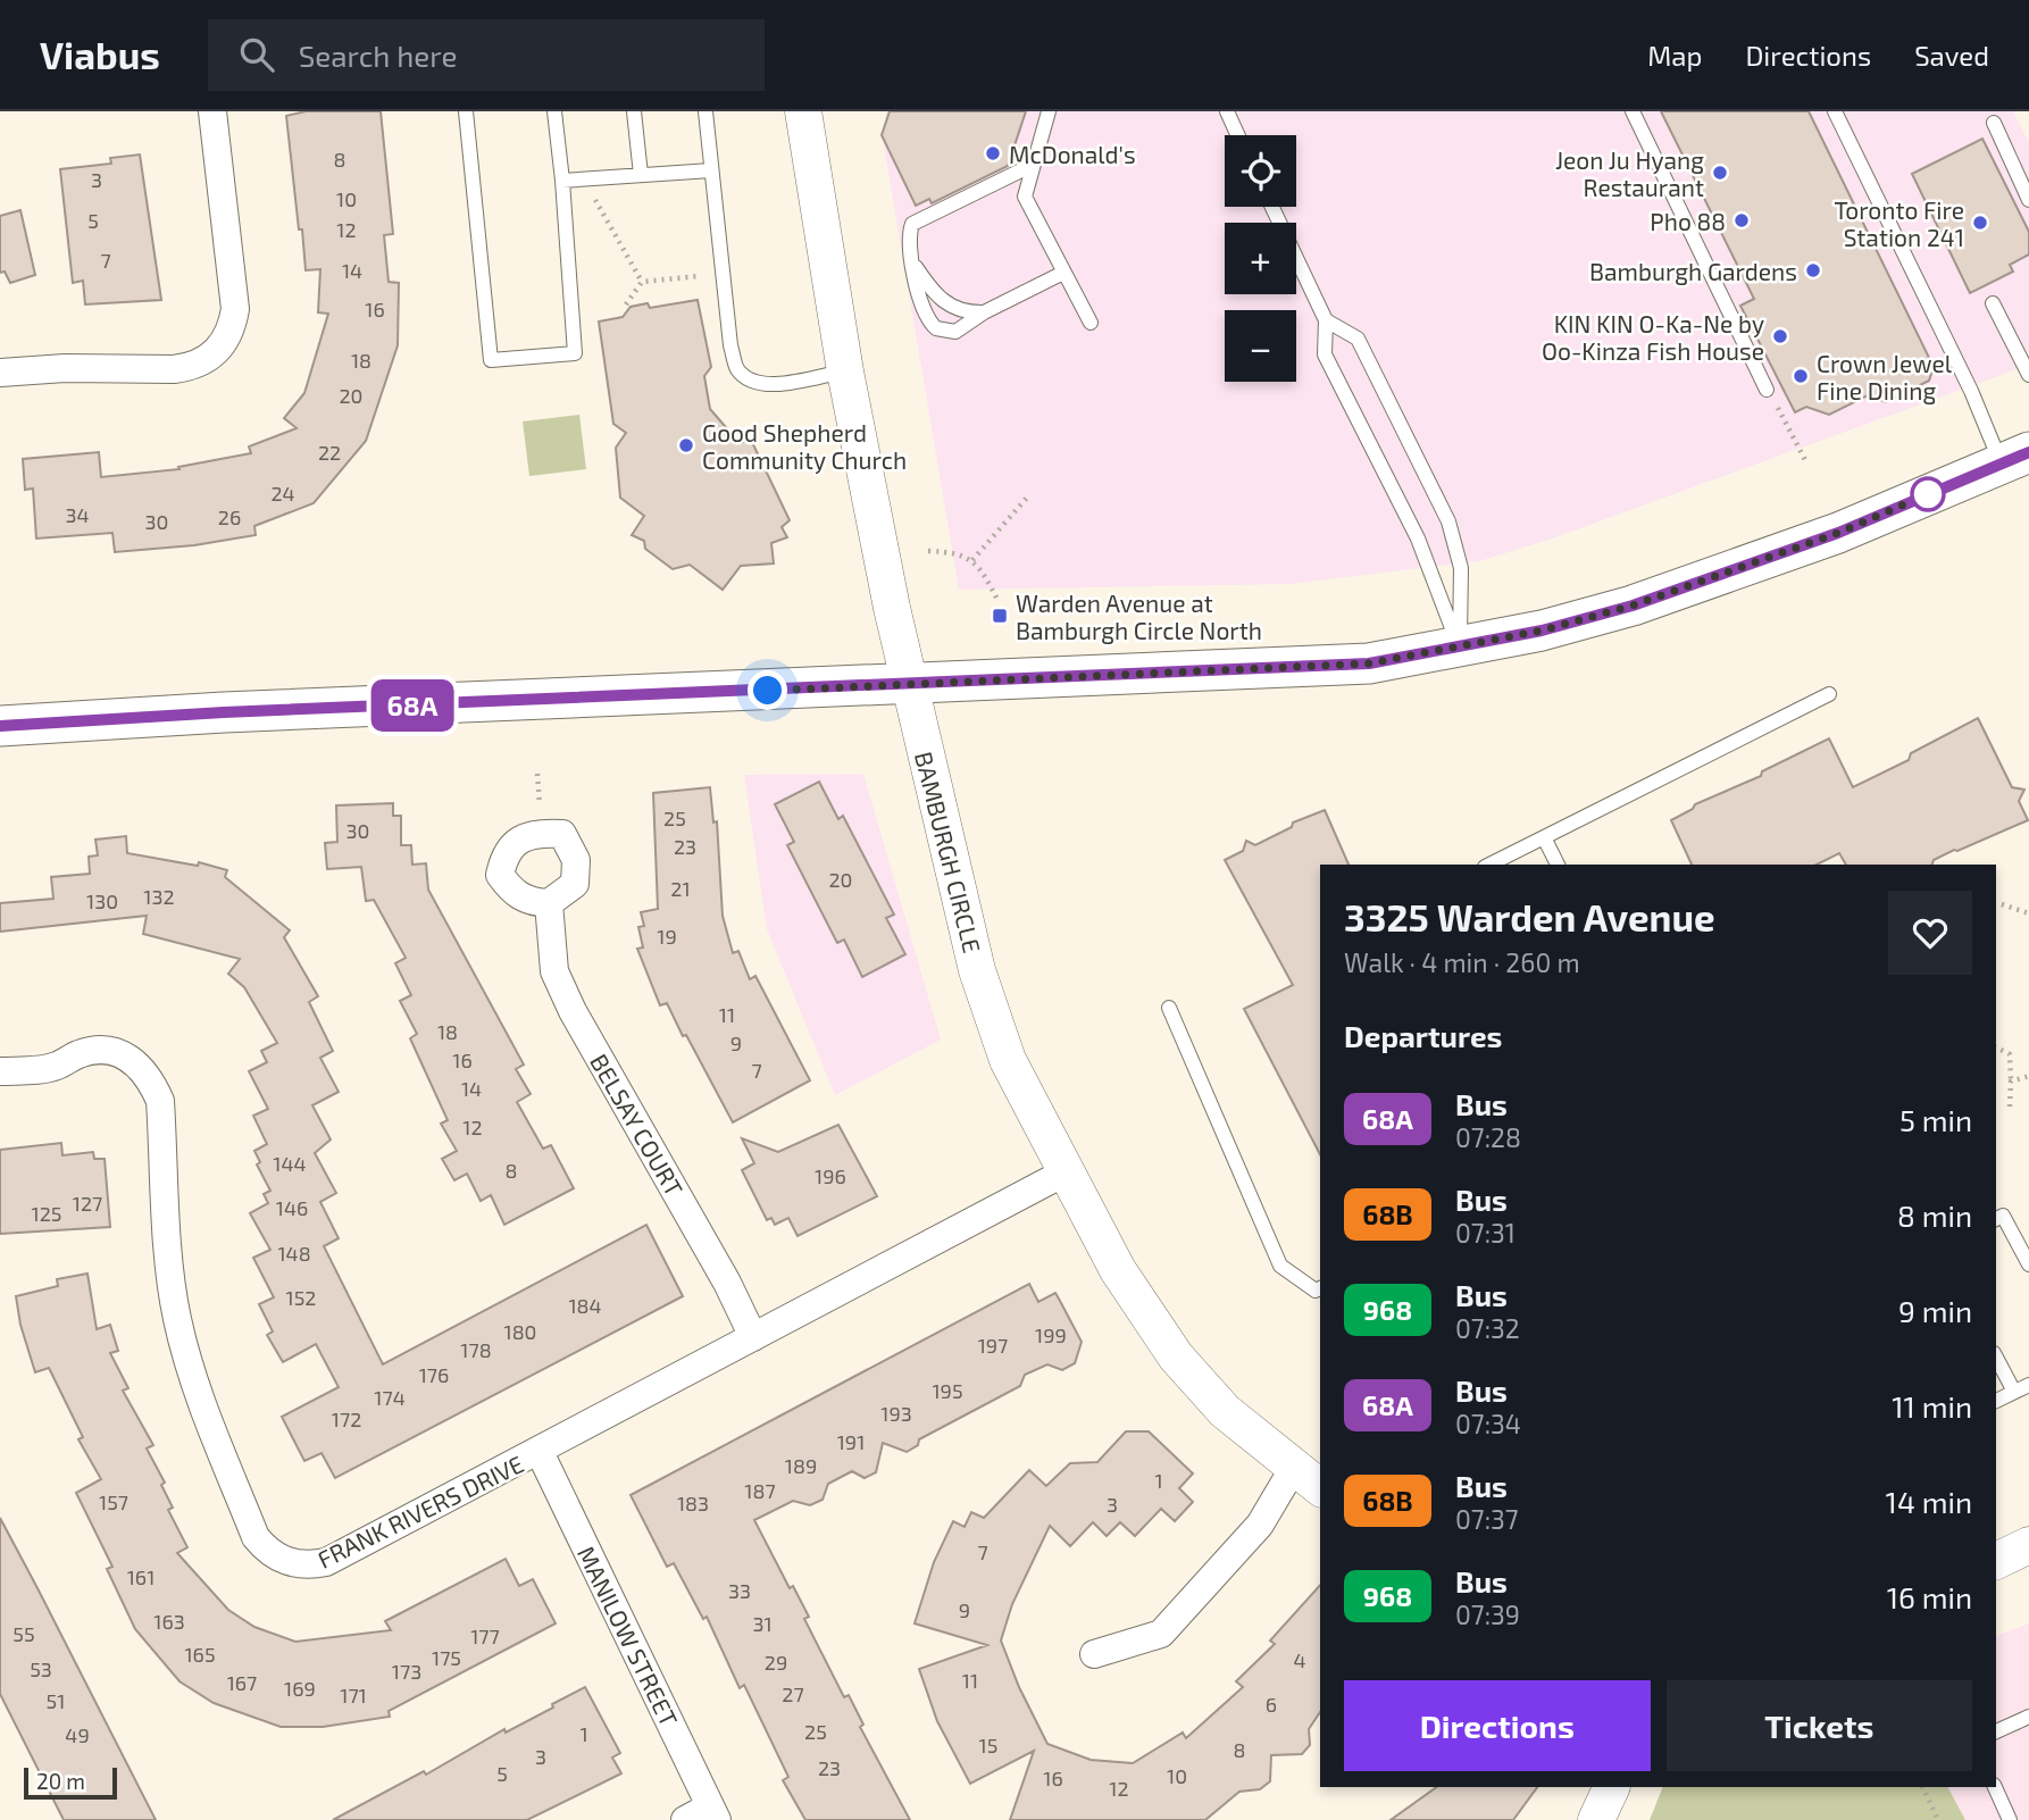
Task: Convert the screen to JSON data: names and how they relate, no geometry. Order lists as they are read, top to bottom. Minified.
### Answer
{"streets":{"street":["BAMBURGH CIRCLE","BELSAY COURT","FRANK RIVERS DRIVE","MANILOW STREET"]},"crossings":[["BAMBURGH CIRCLE","FRANK RIVERS DRIVE"],["BELSAY COURT","FRANK RIVERS DRIVE"],["FRANK RIVERS DRIVE","MANILOW STREET"]],"places":{"other":["McDonald's","Jeon Ju Hyang Restaurant","Pho 88","Toronto Fire Station 241","Bamburgh Gardens","KIN KIN O-Ka-Ne by Oo-Kinza Fish House","Crown Jewel Fine Dining","Good Shepherd Community Church"],"transit":["Warden Avenue at Bamburgh Circle North"]},"lines":["bus line 68A"],"house_numbers":["8","3","10","5","12","7","14","16","18","20","22","24","34","26","30","25","30","23","20","21","132","130","19","11","18","9","16","7","14","12","144","8","196","127","146","125","148","152","184","180","199","197","178","176","195","174","193","172","191","189","1","187","157","183","3","7","161","33","9","163","31","55","177","165","175","4","29","53","173","11","167","169","27","171","51","6","25","1","49","15","8","3","23","5","10","16","12"],"scale_bar":"20 m","page":{"header":"Viabus","search":"Search here","nav":["Map","Directions","Saved"],"on_map":"68A","map_buttons":["+","−"],"heading":[["3325 Warden Avenue","Walk · 4 min · 260 m"],"Departures"],"list":[{"mark":"68A","name":"Bus","note":"07:28","value":"5 min"},{"mark":"68B","name":"Bus","note":"07:31","value":"8 min"},{"mark":"968","name":"Bus","note":"07:32","value":"9 min"},{"mark":"68A","name":"Bus","note":"07:34","value":"11 min"},{"mark":"68B","name":"Bus","note":"07:37","value":"14 min"},{"mark":"968","name":"Bus","note":"07:39","value":"16 min"}],"buttons":["Directions","Tickets"],"scale":"20 m"}}
